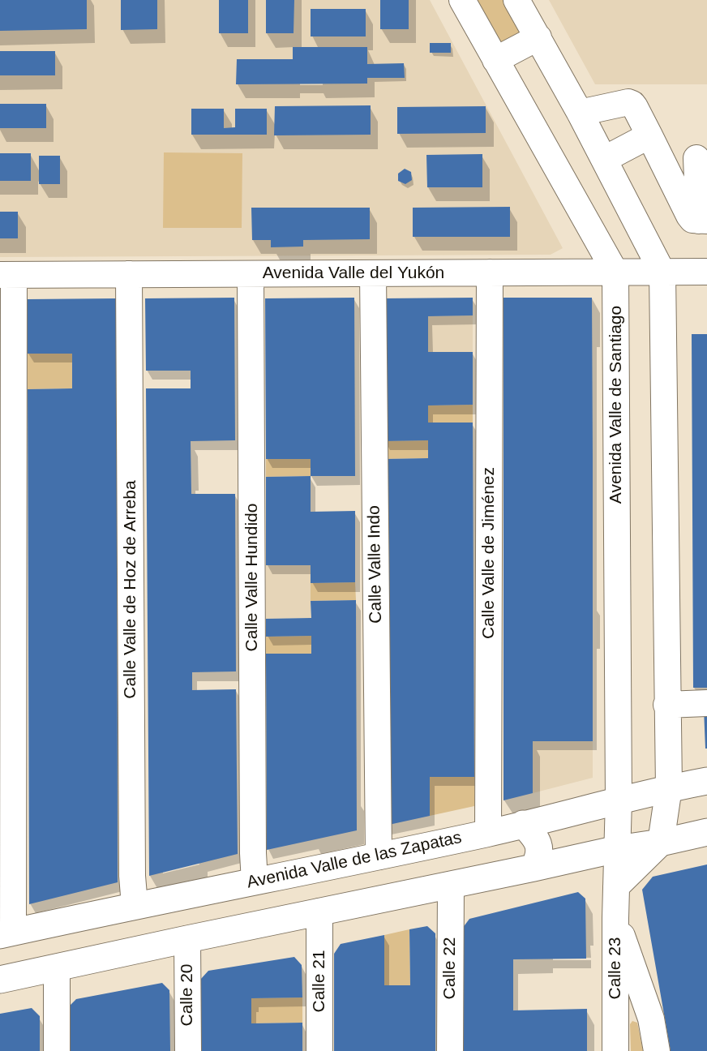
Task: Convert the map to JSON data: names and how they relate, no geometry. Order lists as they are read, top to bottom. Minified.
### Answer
{"streets":{"main road":["Avenida Valle de las Zapatas"],"street":["Avenida Valle del Yukón","Avenida Valle de Santiago","Calle Valle de Jiménez","Calle Valle Indo","Calle Valle Hundido","Calle Valle de Hoz de Arreba","Calle 22","Calle 23","Calle 21","Calle 20"]},"crossings":[["Avenida Valle del Yukón","Avenida Valle de Santiago"],["Avenida Valle del Yukón","Calle Valle de Jiménez"],["Avenida Valle del Yukón","Calle Valle Indo"],["Avenida Valle del Yukón","Calle Valle Hundido"],["Avenida Valle del Yukón","Calle Valle de Hoz de Arreba"],["Avenida Valle de Santiago","Avenida Valle de las Zapatas"],["Avenida Valle de Santiago","Calle 23"],["Calle Valle de Jiménez","Avenida Valle de las Zapatas"],["Calle Valle Indo","Avenida Valle de las Zapatas"],["Calle Valle Hundido","Avenida Valle de las Zapatas"],["Calle Valle de Hoz de Arreba","Avenida Valle de las Zapatas"]]}
